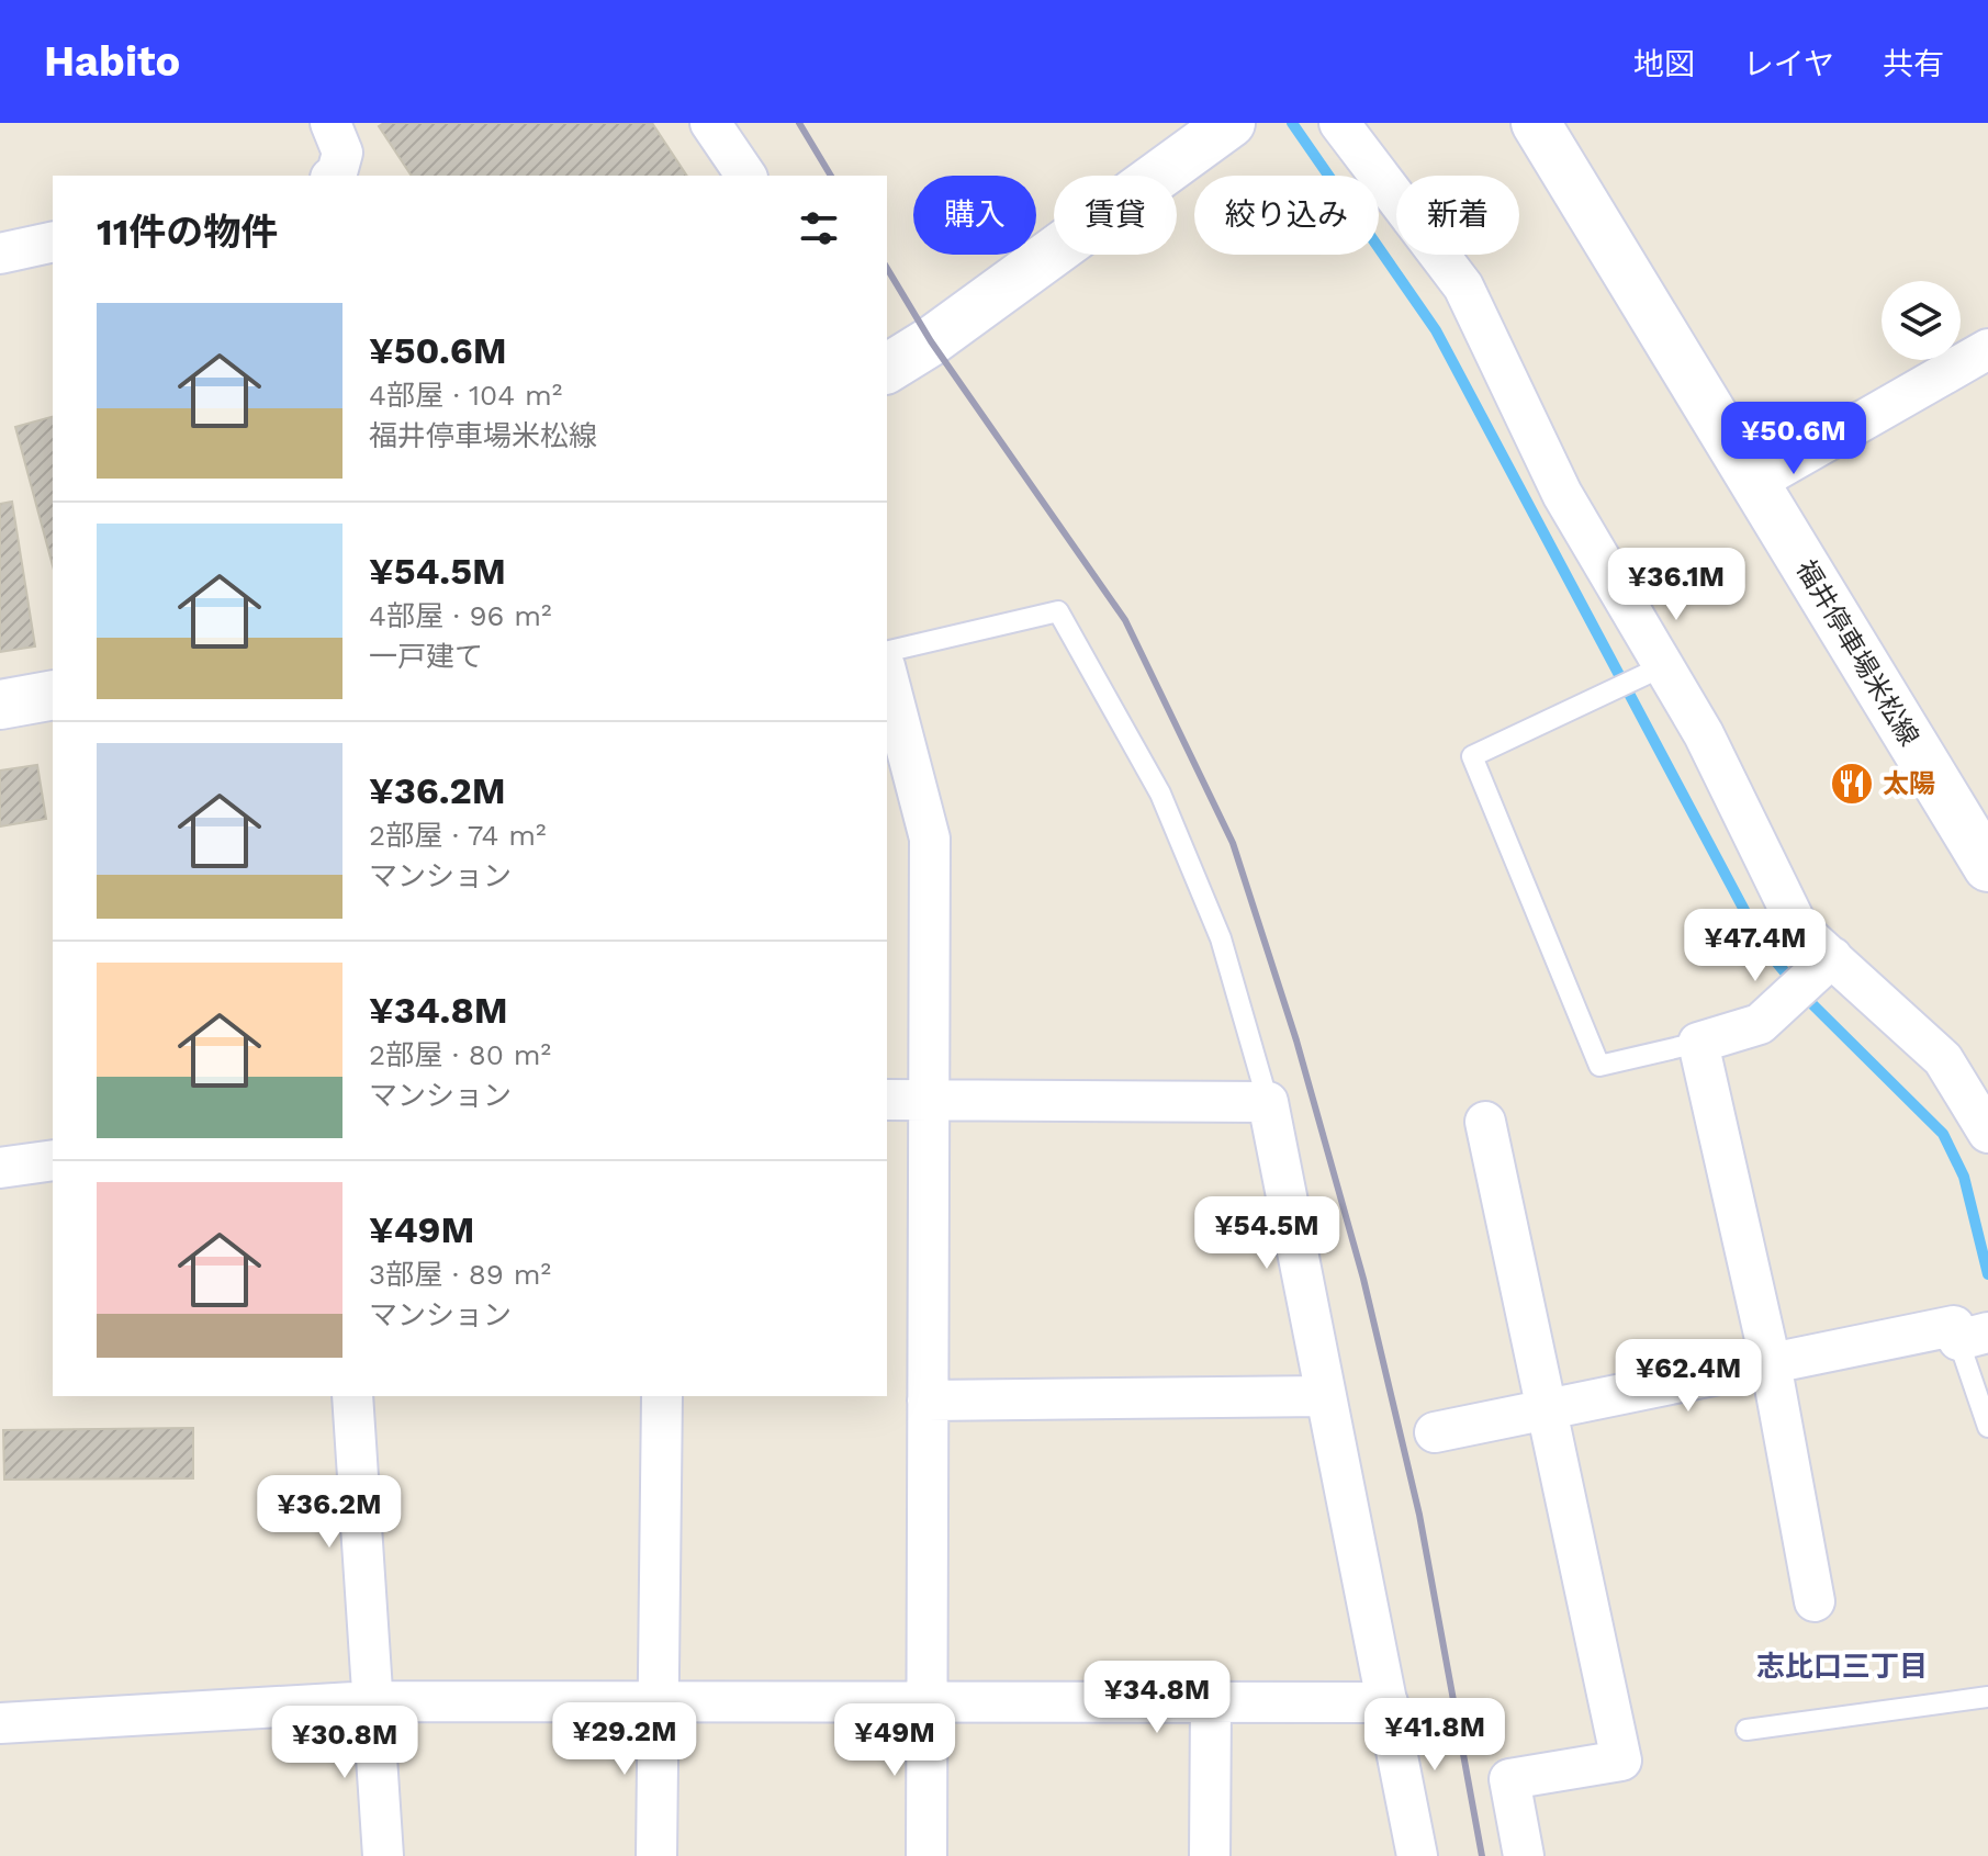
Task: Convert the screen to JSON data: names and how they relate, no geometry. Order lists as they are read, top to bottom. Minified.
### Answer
{"streets":{"main road":["福井停車場米松線"]},"districts":["志比口三丁目"],"places":{"restaurant":["太陽"]},"page":{"header":"Habito","nav":["地図","レイヤ","共有"],"chip":["購入","賃貸","絞り込み","新着"],"heading":"11件の物件","list":[{"name":"¥50.6M","note":"4部屋 · 104 m² · 福井停車場米松線"},{"name":"¥54.5M","note":"4部屋 · 96 m² · 一戸建て"},{"name":"¥36.2M","note":"2部屋 · 74 m² · マンション"},{"name":"¥34.8M","note":"2部屋 · 80 m² · マンション"},{"name":"¥49M","note":"3部屋 · 89 m² · マンション"}],"price":["¥50.6M","¥36.1M","¥47.4M","¥54.5M","¥62.4M","¥36.2M","¥34.8M","¥41.8M","¥29.2M","¥49M","¥30.8M"]}}
